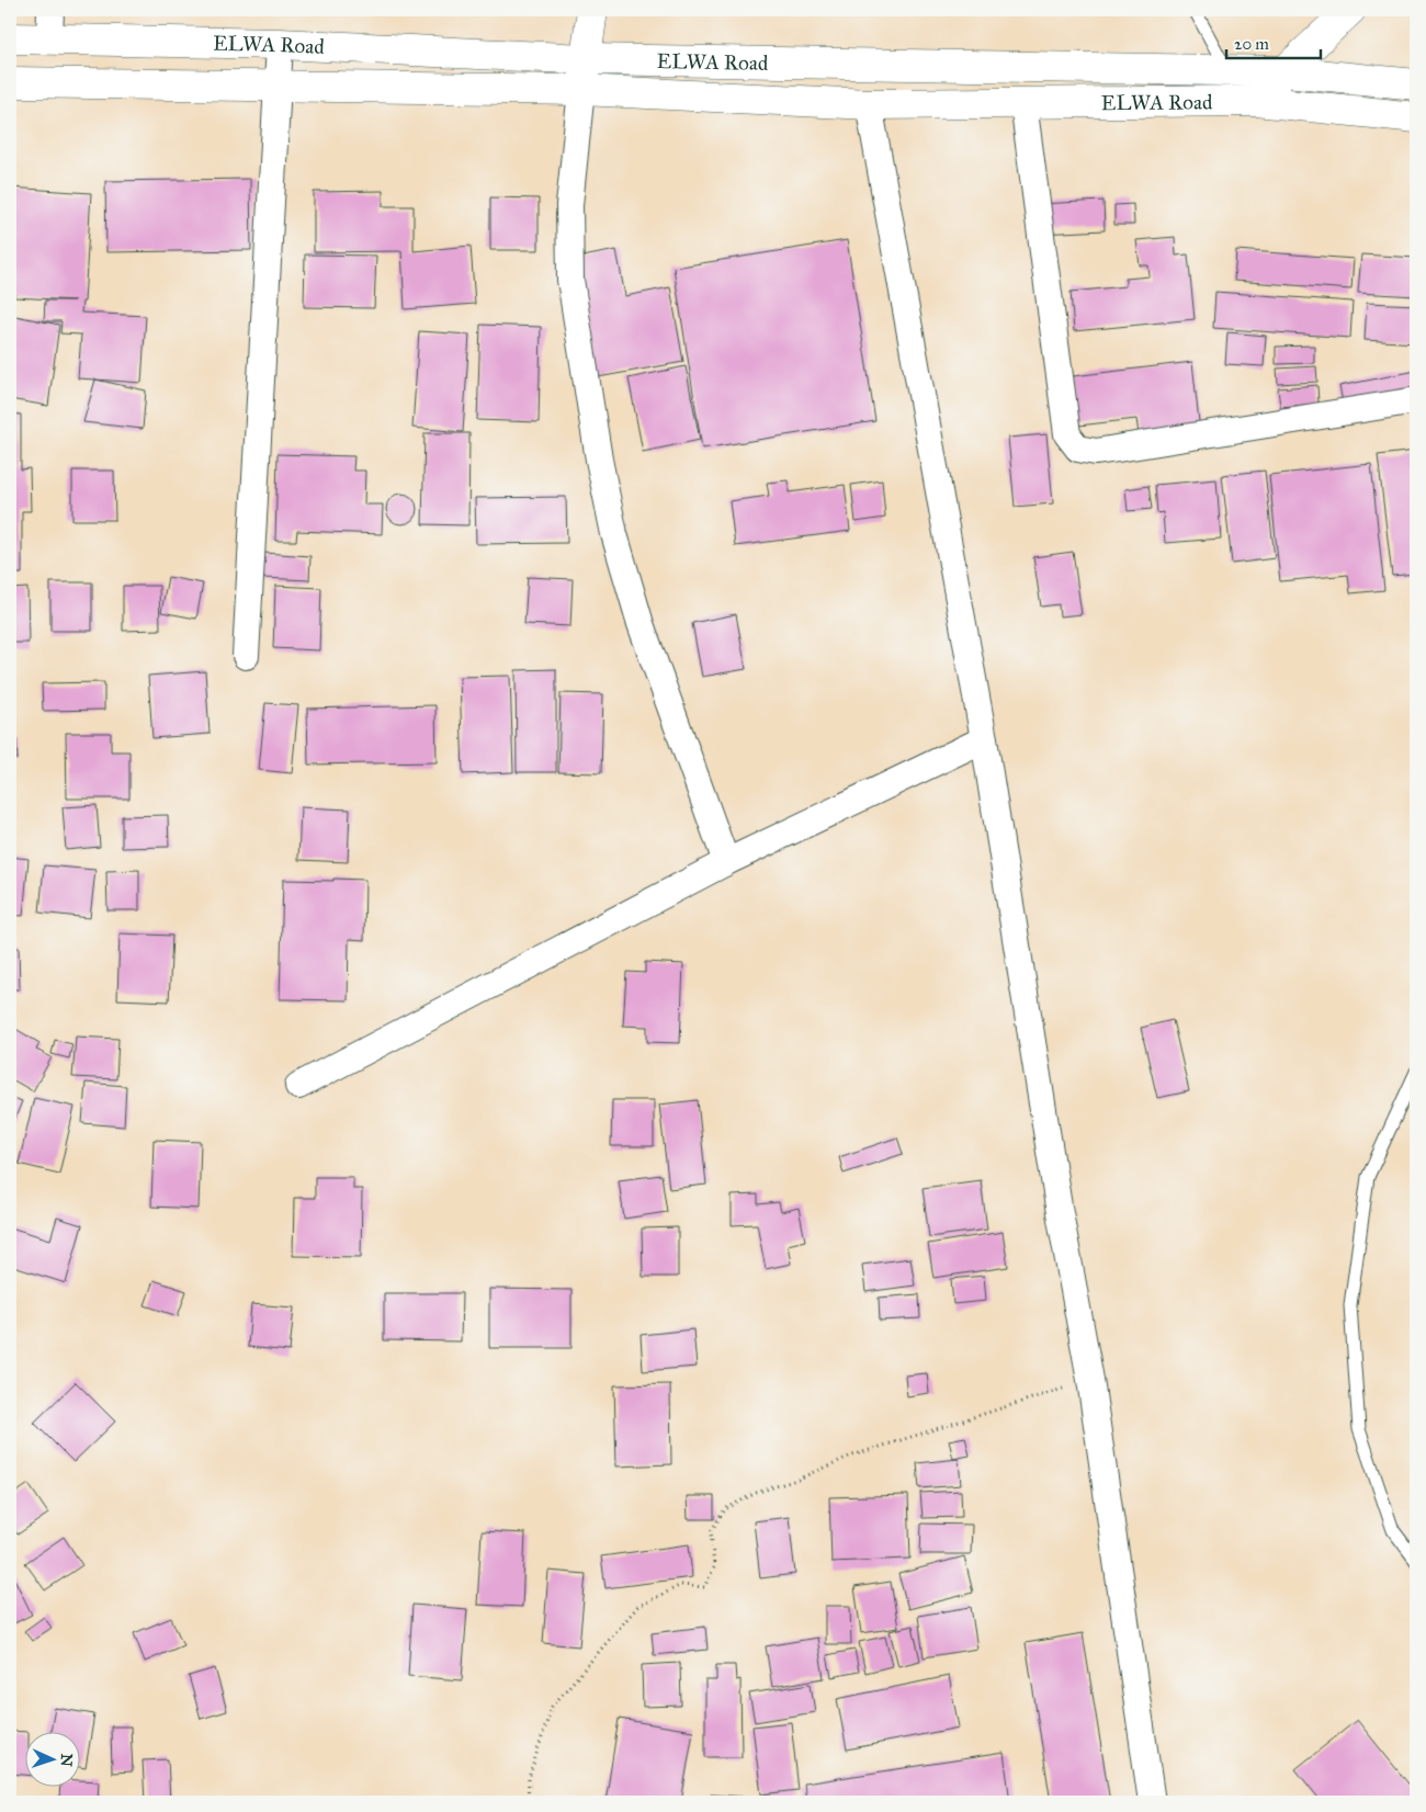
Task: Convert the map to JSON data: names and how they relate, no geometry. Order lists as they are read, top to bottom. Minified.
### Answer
{"streets":{"main road":["ELWA Road"]},"scale_bar":"20 m","north":"right"}
